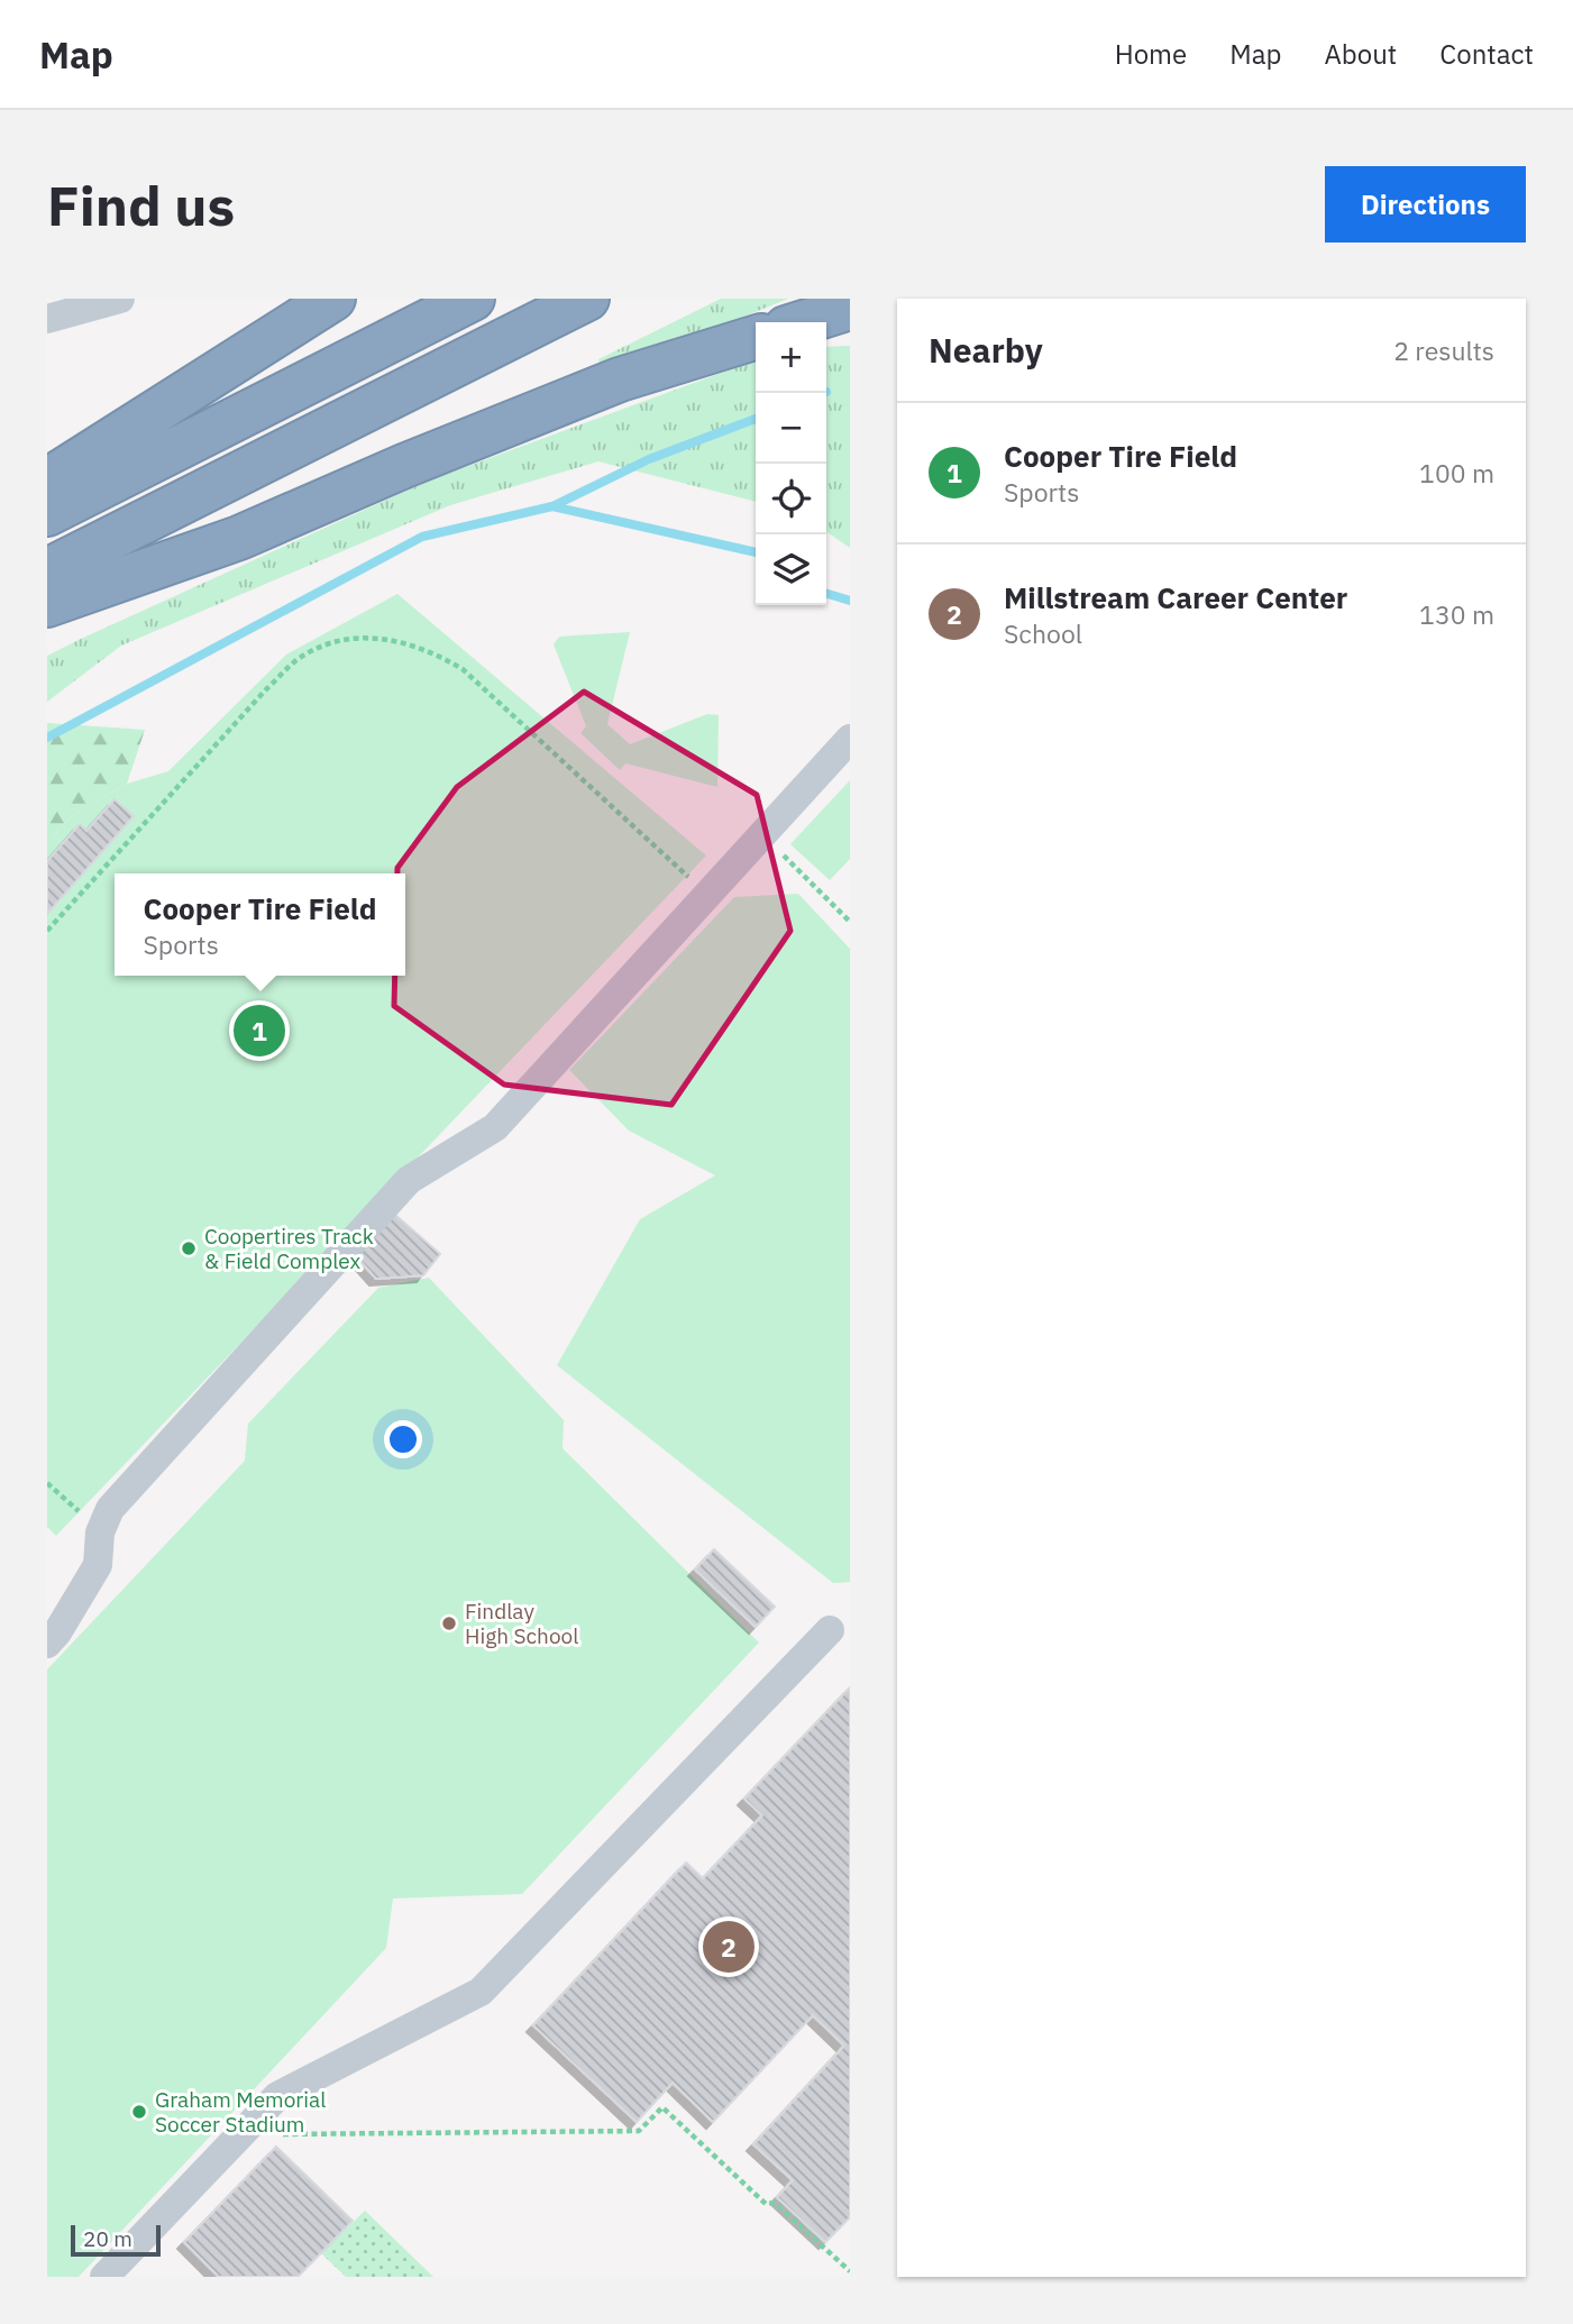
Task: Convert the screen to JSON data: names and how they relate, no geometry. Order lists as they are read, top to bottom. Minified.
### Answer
{"places":["Coopertires Track & Field Complex","Findlay High School","Graham Memorial Soccer Stadium"],"scale_bar":"20 m","page":{"header":"Map","nav":["Home","Map","About","Contact"],"buttons":"Directions","title":"Find us","heading":["Nearby","2 results"],"map_buttons":["+","−"],"list":[{"mark":"1","name":"Cooper Tire Field","note":"Sports","value":"100 m"},{"mark":"2","name":"Millstream Career Center","note":"School","value":"130 m"}],"popup":["Cooper Tire Field","Sports"],"pins":["1","2"],"scale":"20 m"}}
